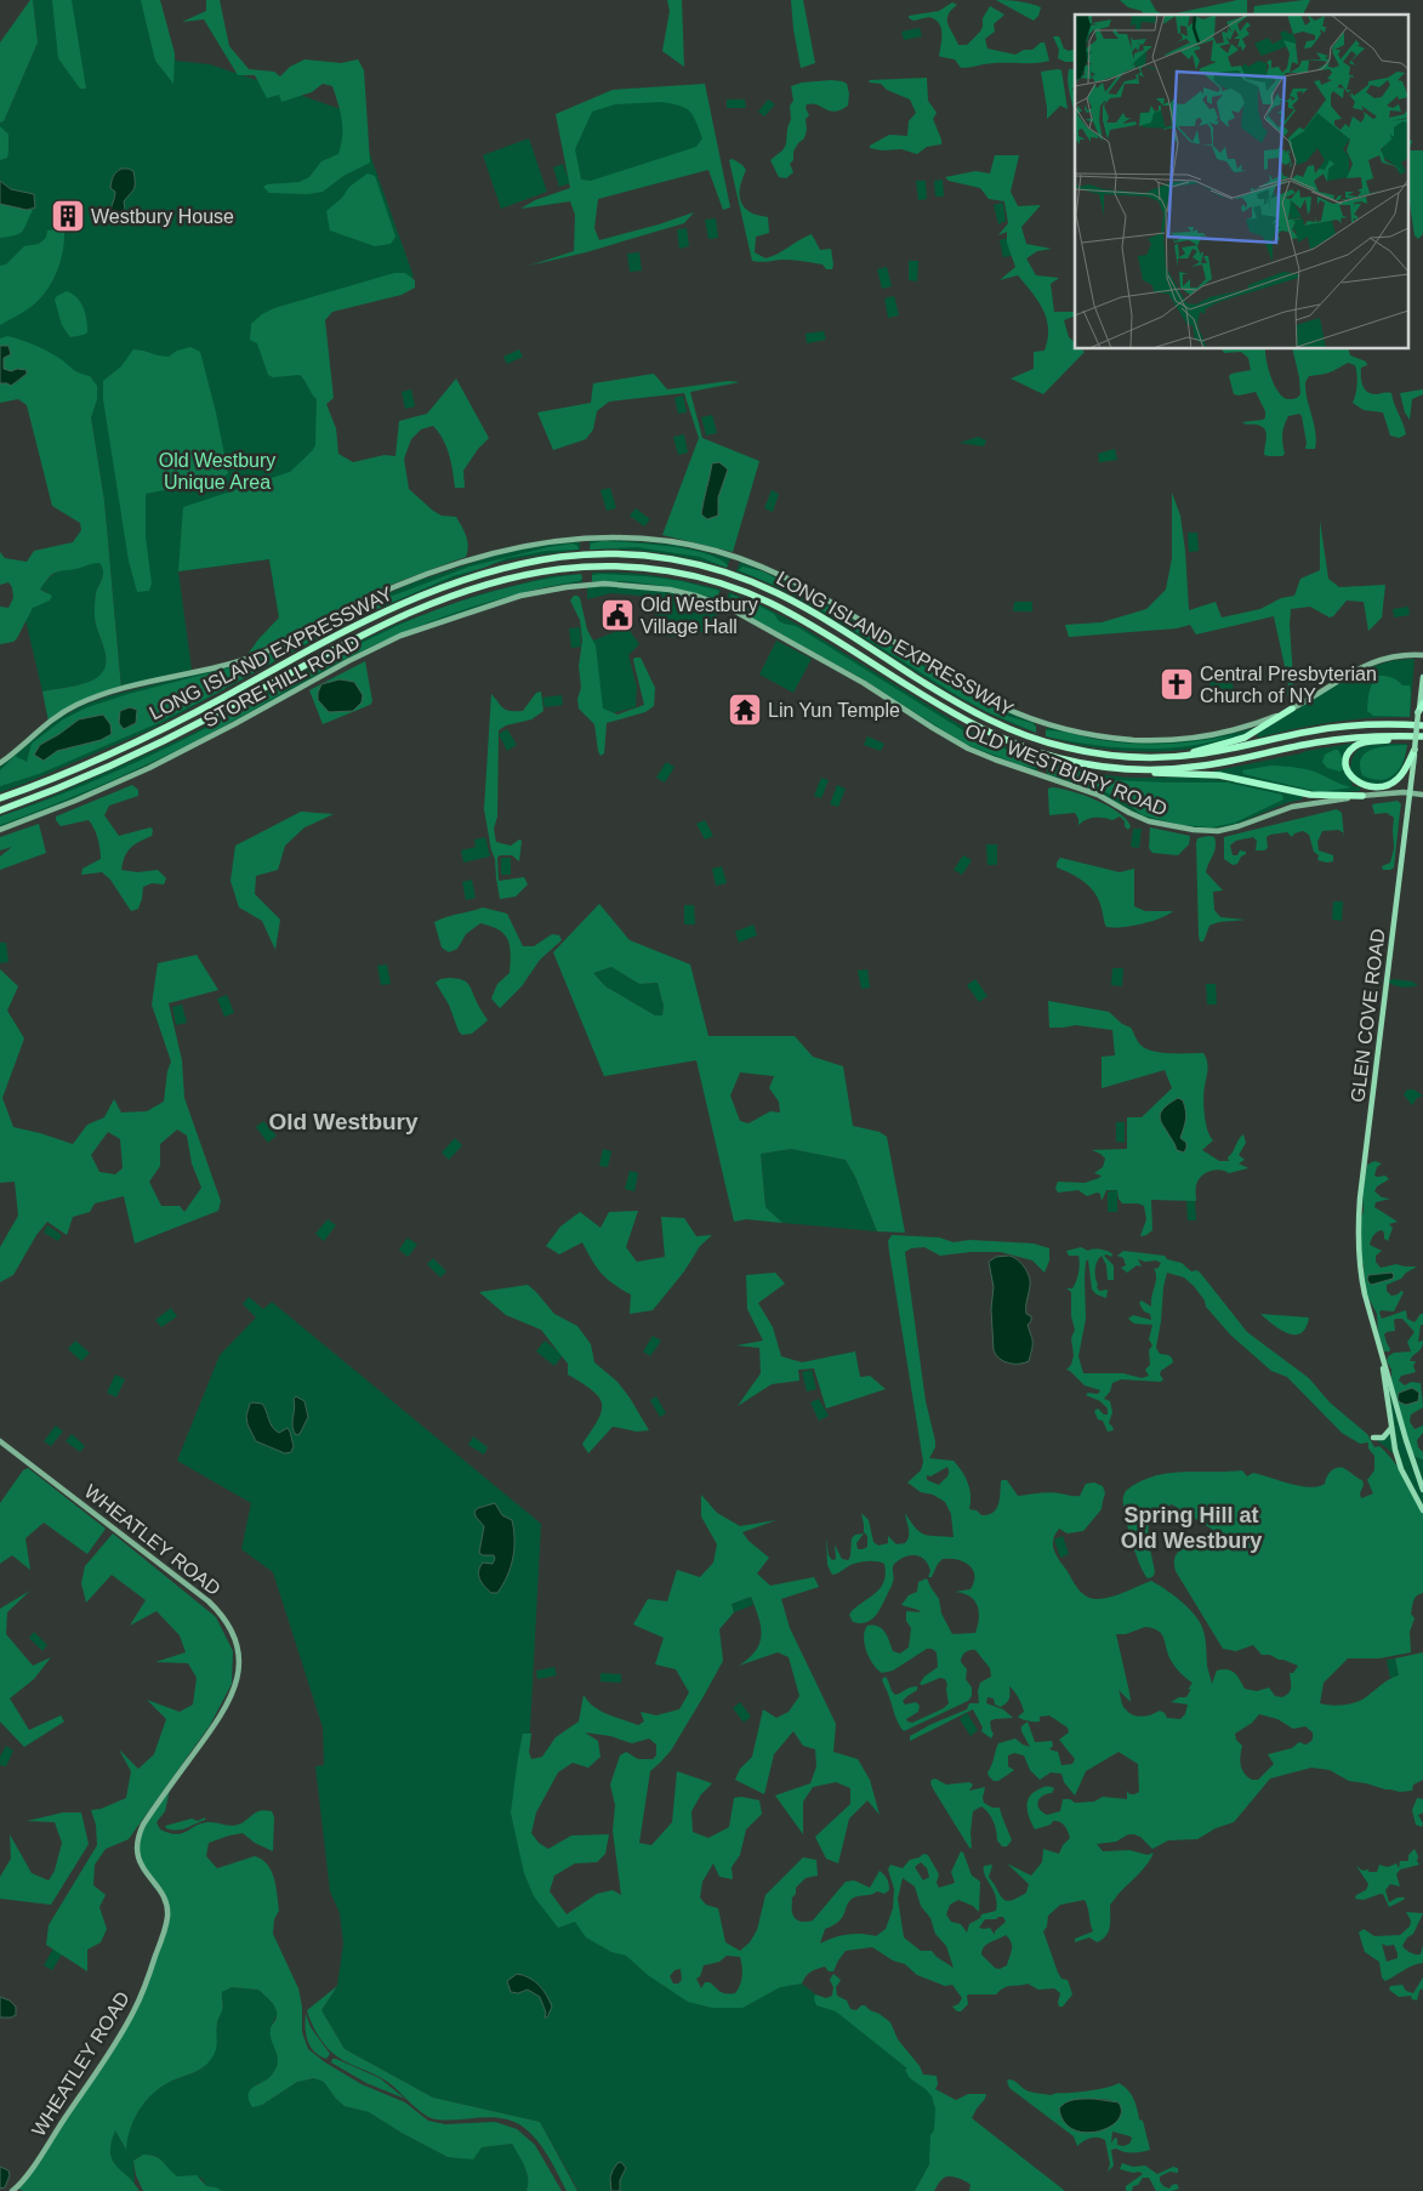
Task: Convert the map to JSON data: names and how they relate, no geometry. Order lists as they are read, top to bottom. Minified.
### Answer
{"streets":{"highway":["LONG ISLAND EXPRESSWAY"],"main road":["STORE HILL ROAD","OLD WESTBURY ROAD","GLEN COVE ROAD","WHEATLEY ROAD"]},"crossings":[["STORE HILL ROAD","OLD WESTBURY ROAD"],["OLD WESTBURY ROAD","GLEN COVE ROAD"]],"districts":["Old Westbury","Spring Hill at Old Westbury"],"parks":["Old Westbury Unique Area"],"places":{"building":["Westbury House"],"public building":["Old Westbury Village Hall"],"church":["Central Presbyterian Church of NY"],"temple":["Lin Yun Temple"]}}
